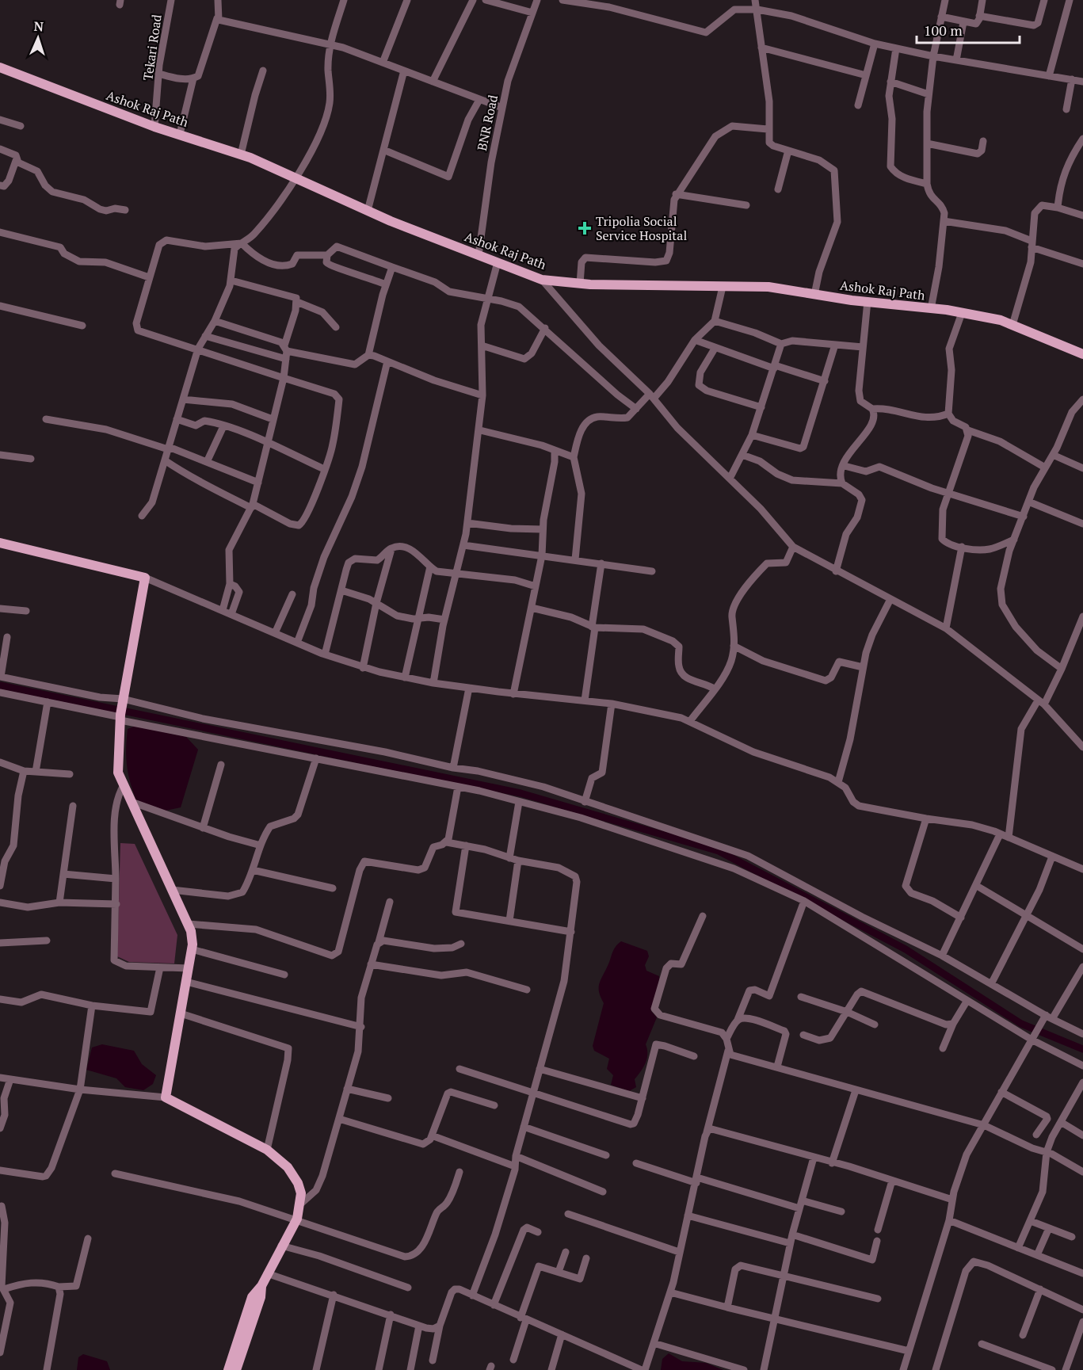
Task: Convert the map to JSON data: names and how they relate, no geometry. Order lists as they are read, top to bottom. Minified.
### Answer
{"streets":{"main road":["Ashok Raj Path"],"street":["Tekari Road","BNR Road"]},"crossings":[["Tekari Road","Ashok Raj Path"],["Ashok Raj Path","BNR Road"]],"places":{"health":["Tripolia Social Service Hospital"]},"scale_bar":"100 m","north":"top"}
